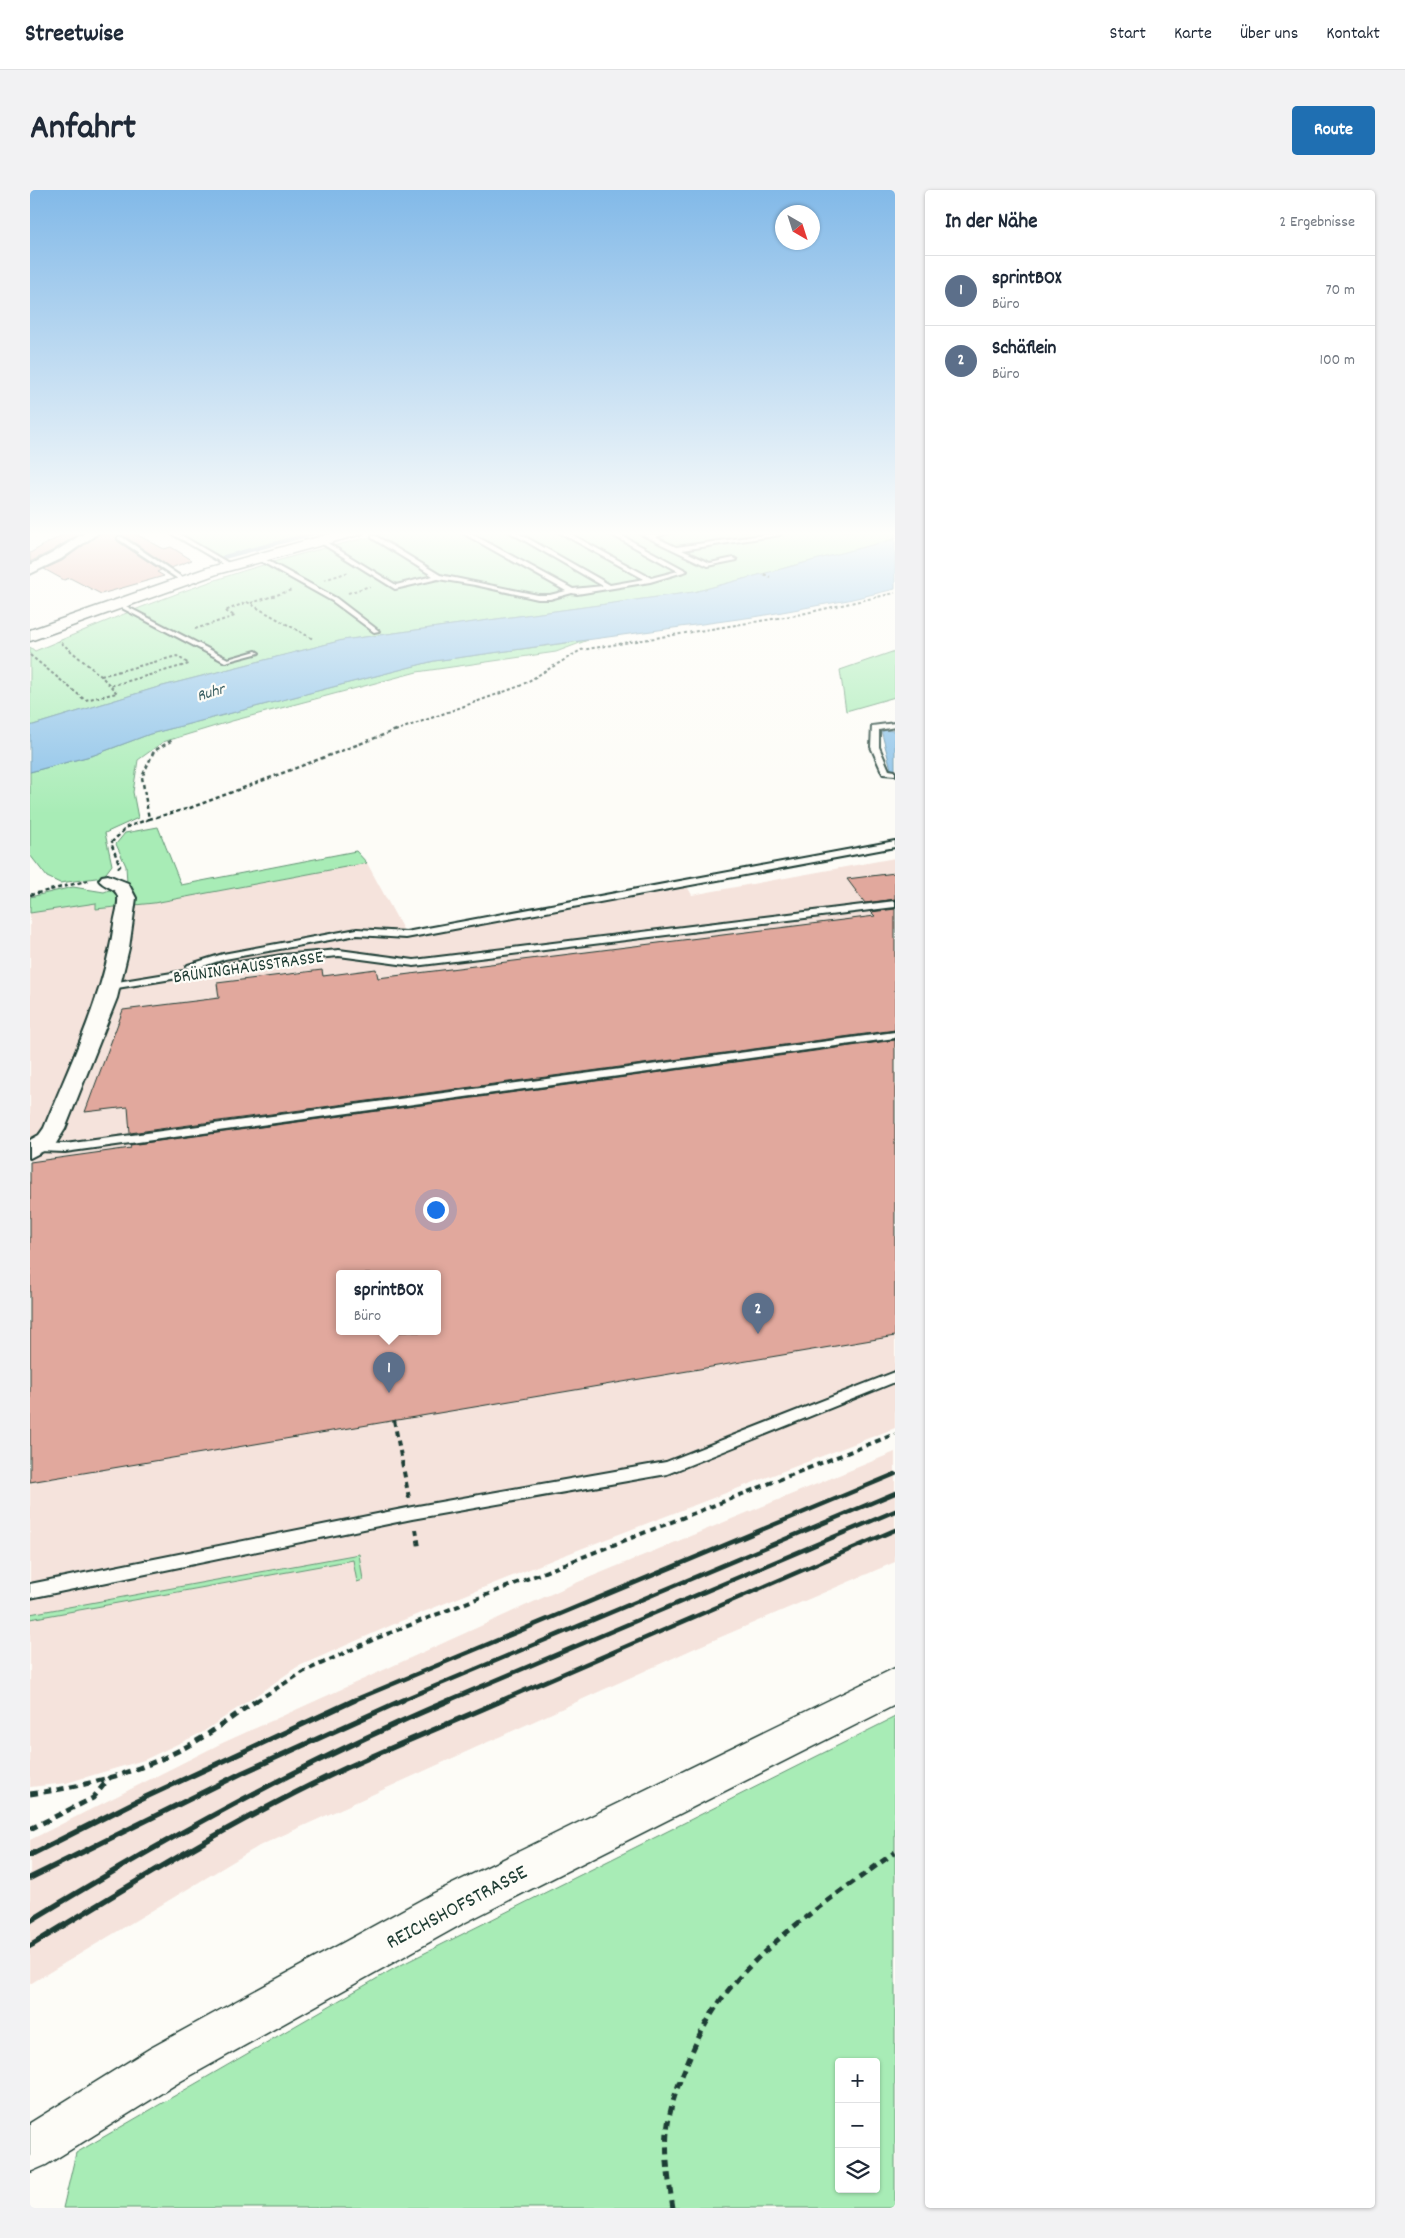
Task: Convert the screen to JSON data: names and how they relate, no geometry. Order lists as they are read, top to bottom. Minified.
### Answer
{"streets":{"main road":["REICHSHOFSTRASSE"],"lane":["BRÜNINGHAUSSTRASSE"]},"water":["Ruhr"],"north":"bottom right","page":{"header":"Streetwise","nav":["Start","Karte","Über uns","Kontakt"],"title":"Anfahrt","buttons":"Route","heading":["In der Nähe","2 Ergebnisse"],"list":[{"mark":"1","name":"sprintBOX","note":"Büro","value":"70 m"},{"mark":"2","name":"Schäflein","note":"Büro","value":"100 m"}],"popup":["sprintBOX","Büro"],"pins":["2","1"],"map_buttons":["+","−"]}}
